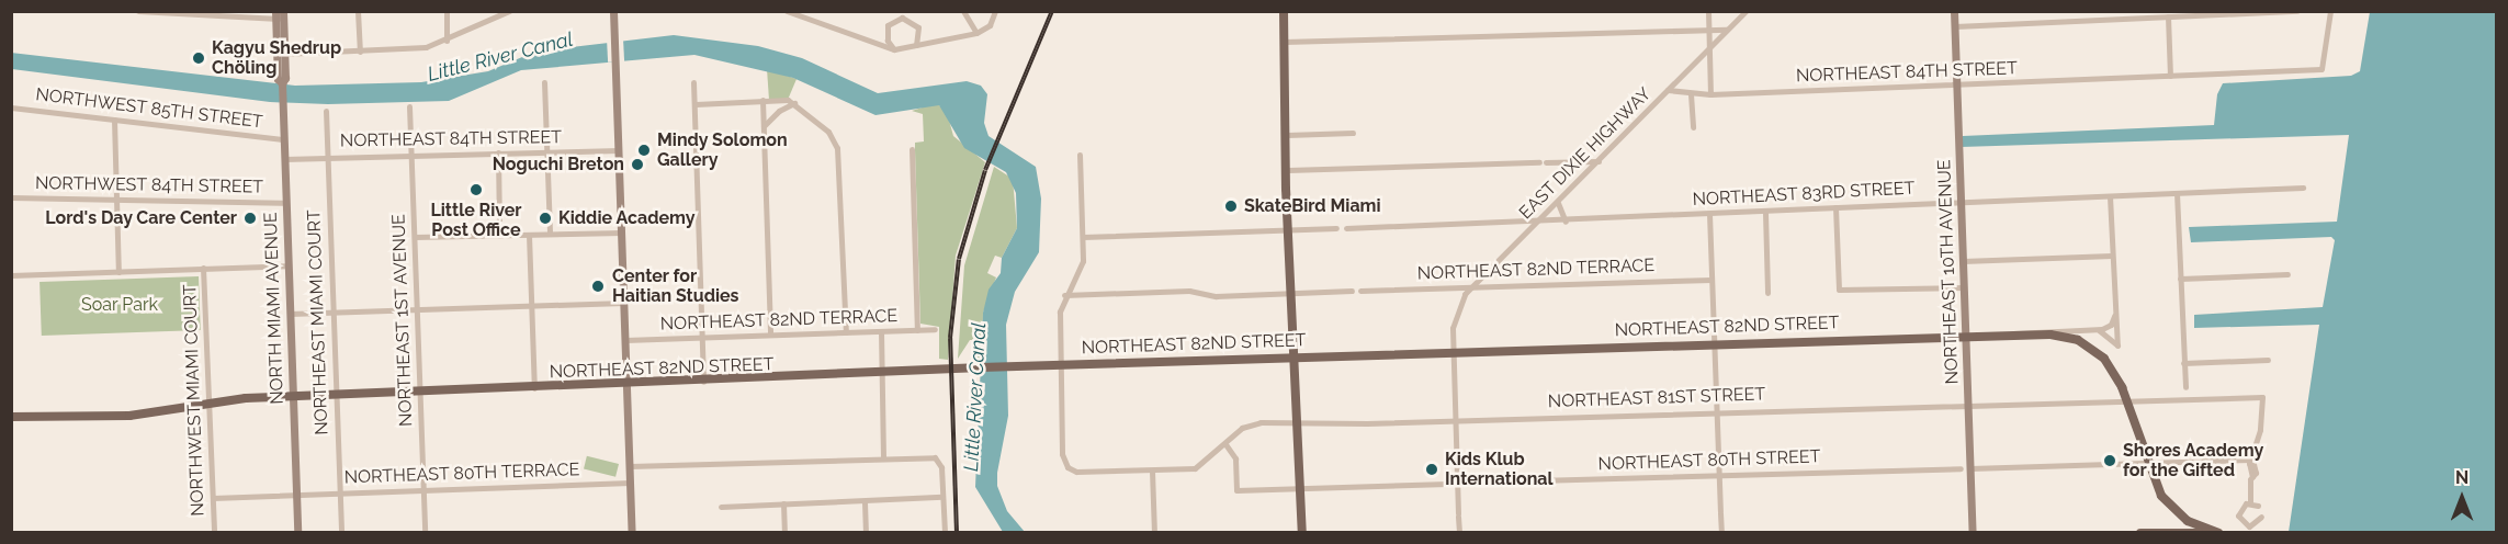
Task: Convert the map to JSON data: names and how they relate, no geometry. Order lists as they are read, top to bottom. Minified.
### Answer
{"streets":{"main road":["NORTHEAST 10TH AVENUE","NORTH MIAMI AVENUE","NORTHEAST 82ND STREET"],"street":["NORTHEAST 84TH STREET","NORTHWEST 85TH STREET","EAST DIXIE HIGHWAY","NORTHWEST 84TH STREET","NORTHEAST 83RD STREET","NORTHEAST 82ND TERRACE","NORTHEAST 1ST AVENUE","NORTHEAST MIAMI COURT","NORTHEAST 81ST STREET","NORTHWEST MIAMI COURT","NORTHEAST 80TH STREET","NORTHEAST 80TH TERRACE"]},"crossings":[["NORTHEAST 84TH STREET","EAST DIXIE HIGHWAY"],["NORTHEAST 84TH STREET","NORTHEAST 10TH AVENUE"],["NORTHEAST 84TH STREET","NORTH MIAMI AVENUE"],["NORTHEAST 84TH STREET","NORTHEAST 1ST AVENUE"],["NORTHEAST 84TH STREET","NORTHEAST MIAMI COURT"],["NORTHWEST 85TH STREET","NORTH MIAMI AVENUE"],["EAST DIXIE HIGHWAY","NORTHEAST 83RD STREET"],["EAST DIXIE HIGHWAY","NORTHEAST 82ND TERRACE"],["EAST DIXIE HIGHWAY","NORTHEAST 82ND STREET"],["NORTHWEST 84TH STREET","NORTH MIAMI AVENUE"],["NORTHEAST 83RD STREET","NORTHEAST 10TH AVENUE"],["NORTHEAST 10TH AVENUE","NORTHEAST 82ND STREET"],["NORTHEAST 10TH AVENUE","NORTHEAST 81ST STREET"],["NORTH MIAMI AVENUE","NORTHEAST 82ND STREET"],["NORTH MIAMI AVENUE","NORTHEAST 80TH TERRACE"],["NORTHEAST 1ST AVENUE","NORTHEAST 82ND STREET"],["NORTHEAST 1ST AVENUE","NORTHEAST 80TH TERRACE"],["NORTHEAST MIAMI COURT","NORTHEAST 82ND STREET"],["NORTHEAST MIAMI COURT","NORTHEAST 80TH TERRACE"],["NORTHEAST 82ND STREET","NORTHEAST 81ST STREET"],["NORTHEAST 82ND STREET","NORTHWEST MIAMI COURT"],["NORTHWEST MIAMI COURT","NORTHEAST 80TH TERRACE"]],"water":["Little River Canal"],"parks":["Soar Park"],"places":["Kagyu Shedrup Chöling","Mindy Solomon Gallery","Noguchi Breton","Little River Post Office","SkateBird Miami","Lord's Day Care Center","Kiddie Academy","Center for Haitian Studies","Shores Academy for the Gifted","Kids Klub International"],"north":"top"}
